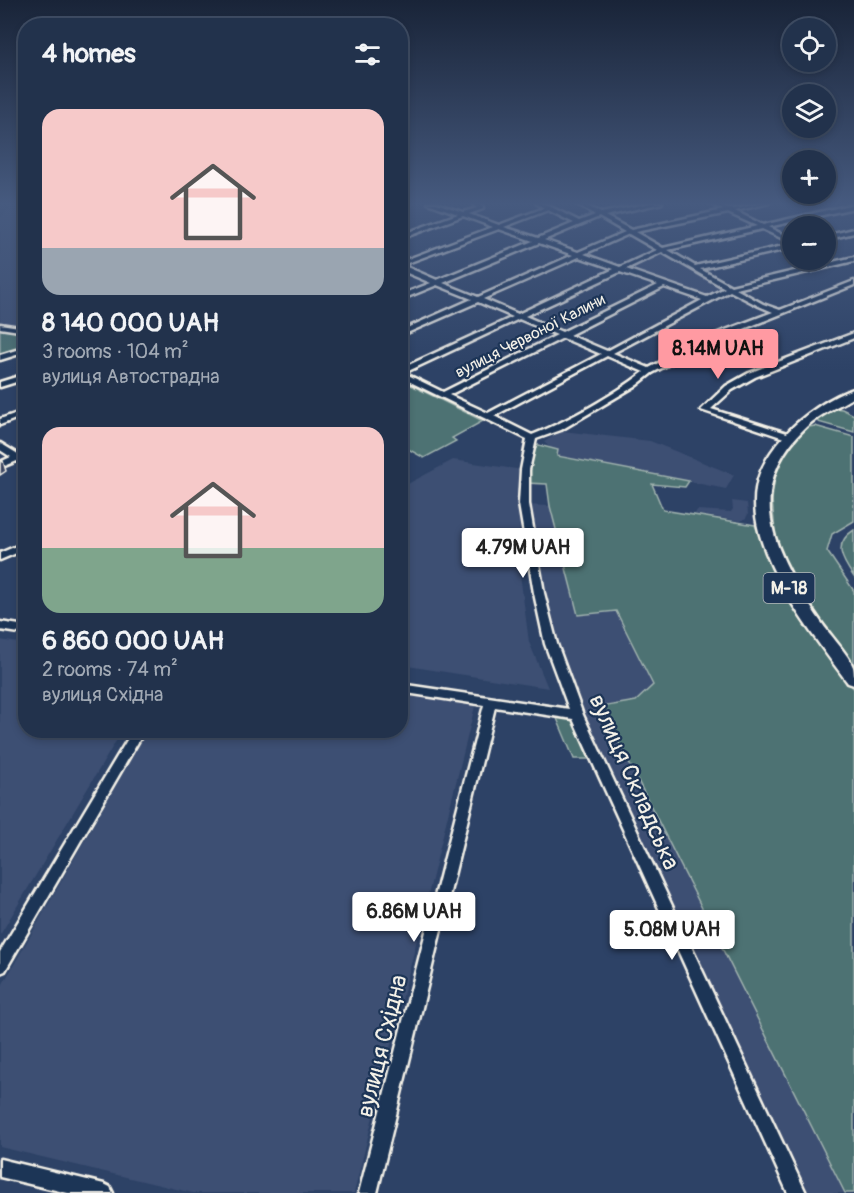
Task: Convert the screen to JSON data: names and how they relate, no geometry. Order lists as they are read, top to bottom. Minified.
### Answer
{"streets":{"highway":["М-18"],"street":["вулиця Червоної Калини","вулиця Складська","вулиця Східна"]},"page":{"map_buttons":["+","−"],"heading":"4 homes","list":[{"name":"8 140 000 UAH","note":"3 rooms · 104 m² · вулиця Автострадна"},{"name":"6 860 000 UAH","note":"2 rooms · 74 m² · вулиця Східна"}],"price":["8.14M UAH","4.79M UAH","6.86M UAH","5.08M UAH"]}}
